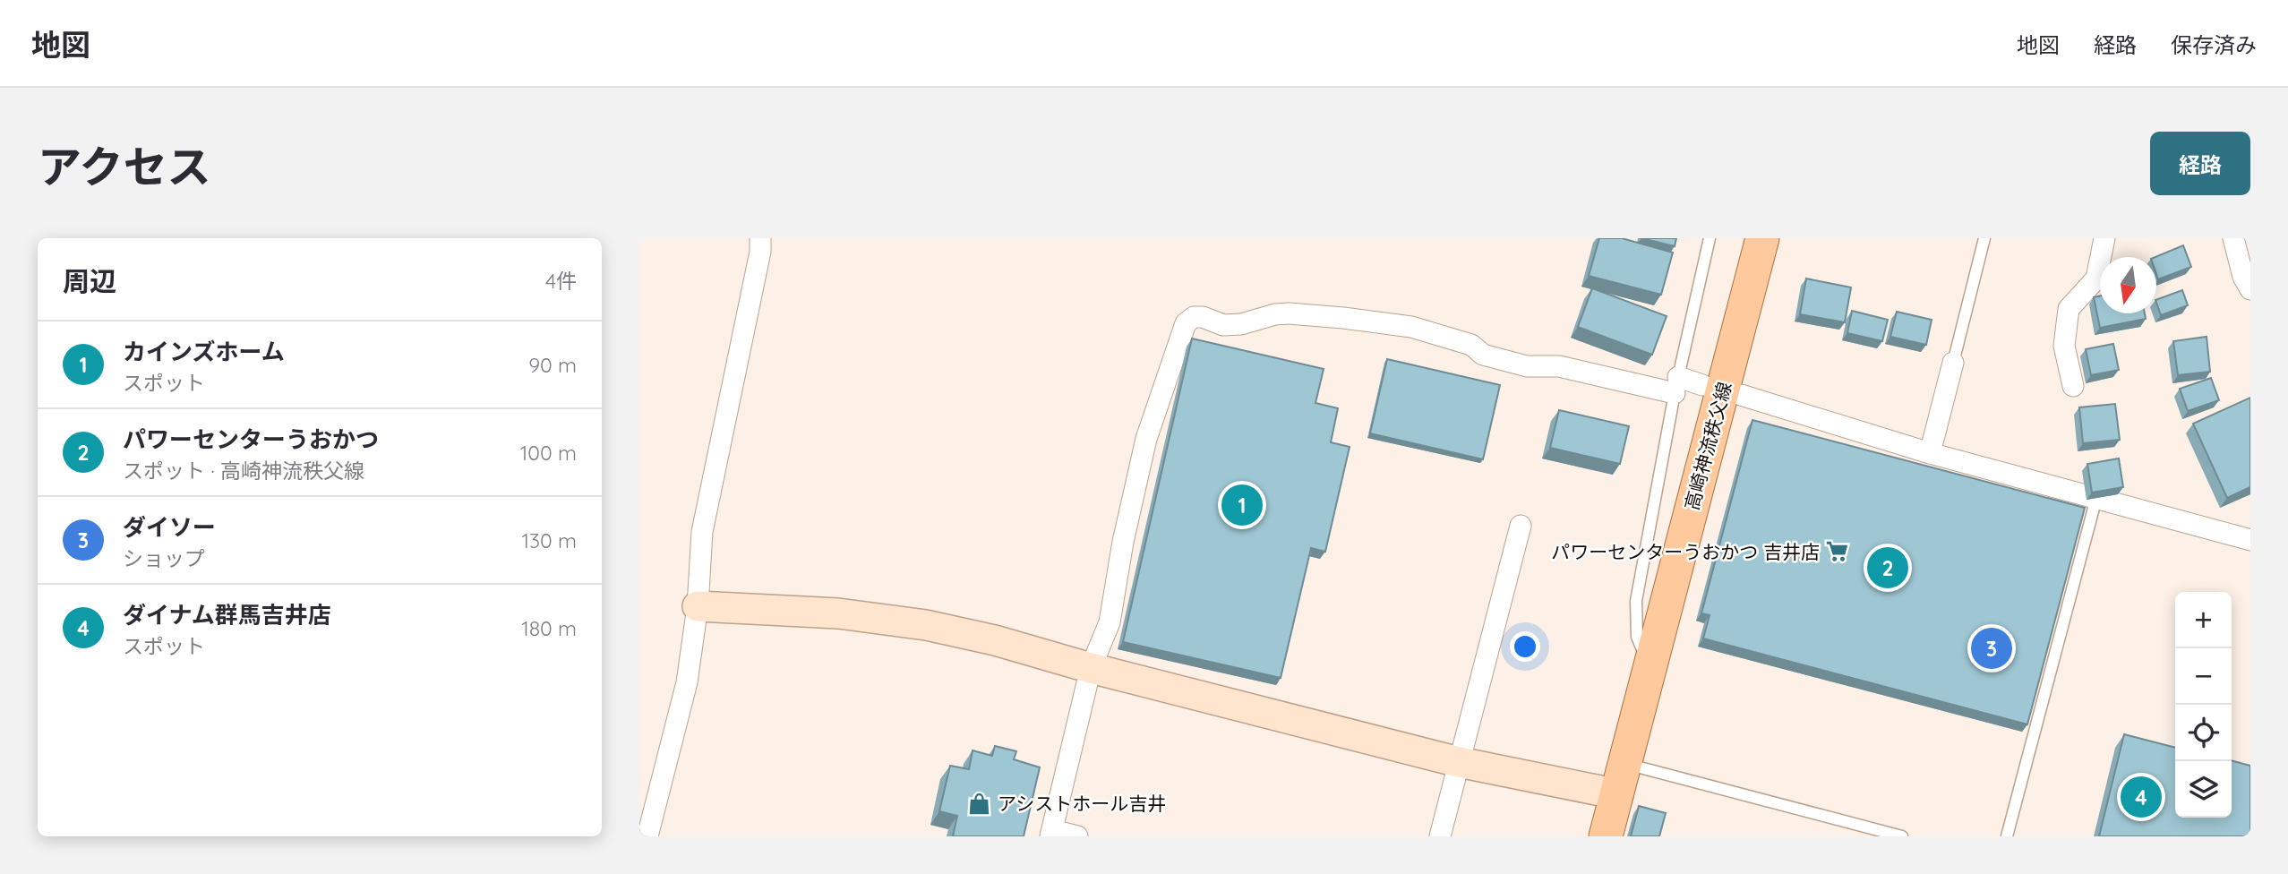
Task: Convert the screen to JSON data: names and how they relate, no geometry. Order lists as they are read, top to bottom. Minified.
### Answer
{"streets":{"main road":["高崎神流秩父線"]},"places":{"supermarket":["パワーセンターうおかつ 吉井店"],"shop":["アシストホール吉井"]},"north":"bottom","page":{"header":"地図","nav":["地図","経路","保存済み"],"title":"アクセス","buttons":"経路","heading":["周辺","4件"],"list":[{"mark":"1","name":"カインズホーム","note":"スポット","value":"90 m"},{"mark":"2","name":"パワーセンターうおかつ","note":"スポット · 高崎神流秩父線","value":"100 m"},{"mark":"3","name":"ダイソー","note":"ショップ","value":"130 m"},{"mark":"4","name":"ダイナム群馬吉井店","note":"スポット","value":"180 m"}],"pins":["1","2","3","4"],"map_buttons":["+","−"]}}
